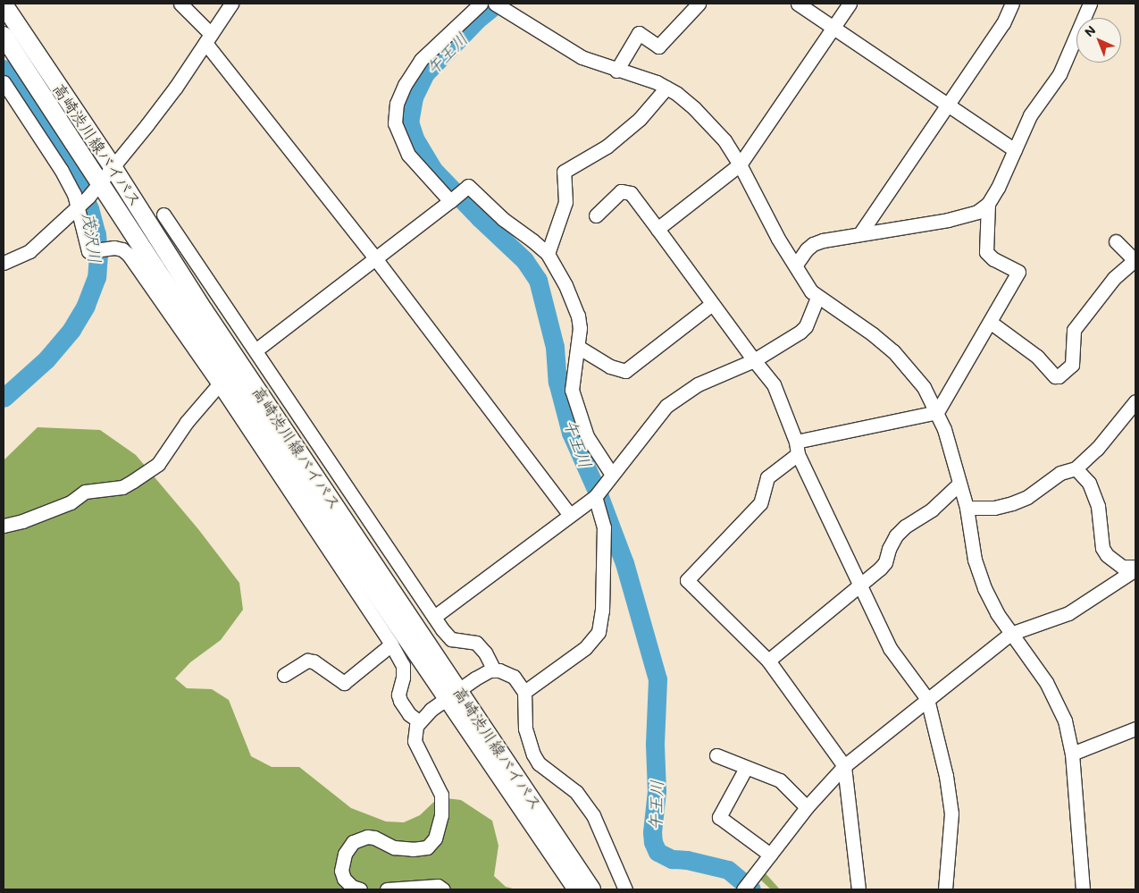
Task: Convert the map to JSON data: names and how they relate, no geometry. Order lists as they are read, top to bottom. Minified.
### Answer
{"streets":{"main road":["高崎渋川線バイパス"]},"water":["午王川","茂沢川"],"north":"top left"}
